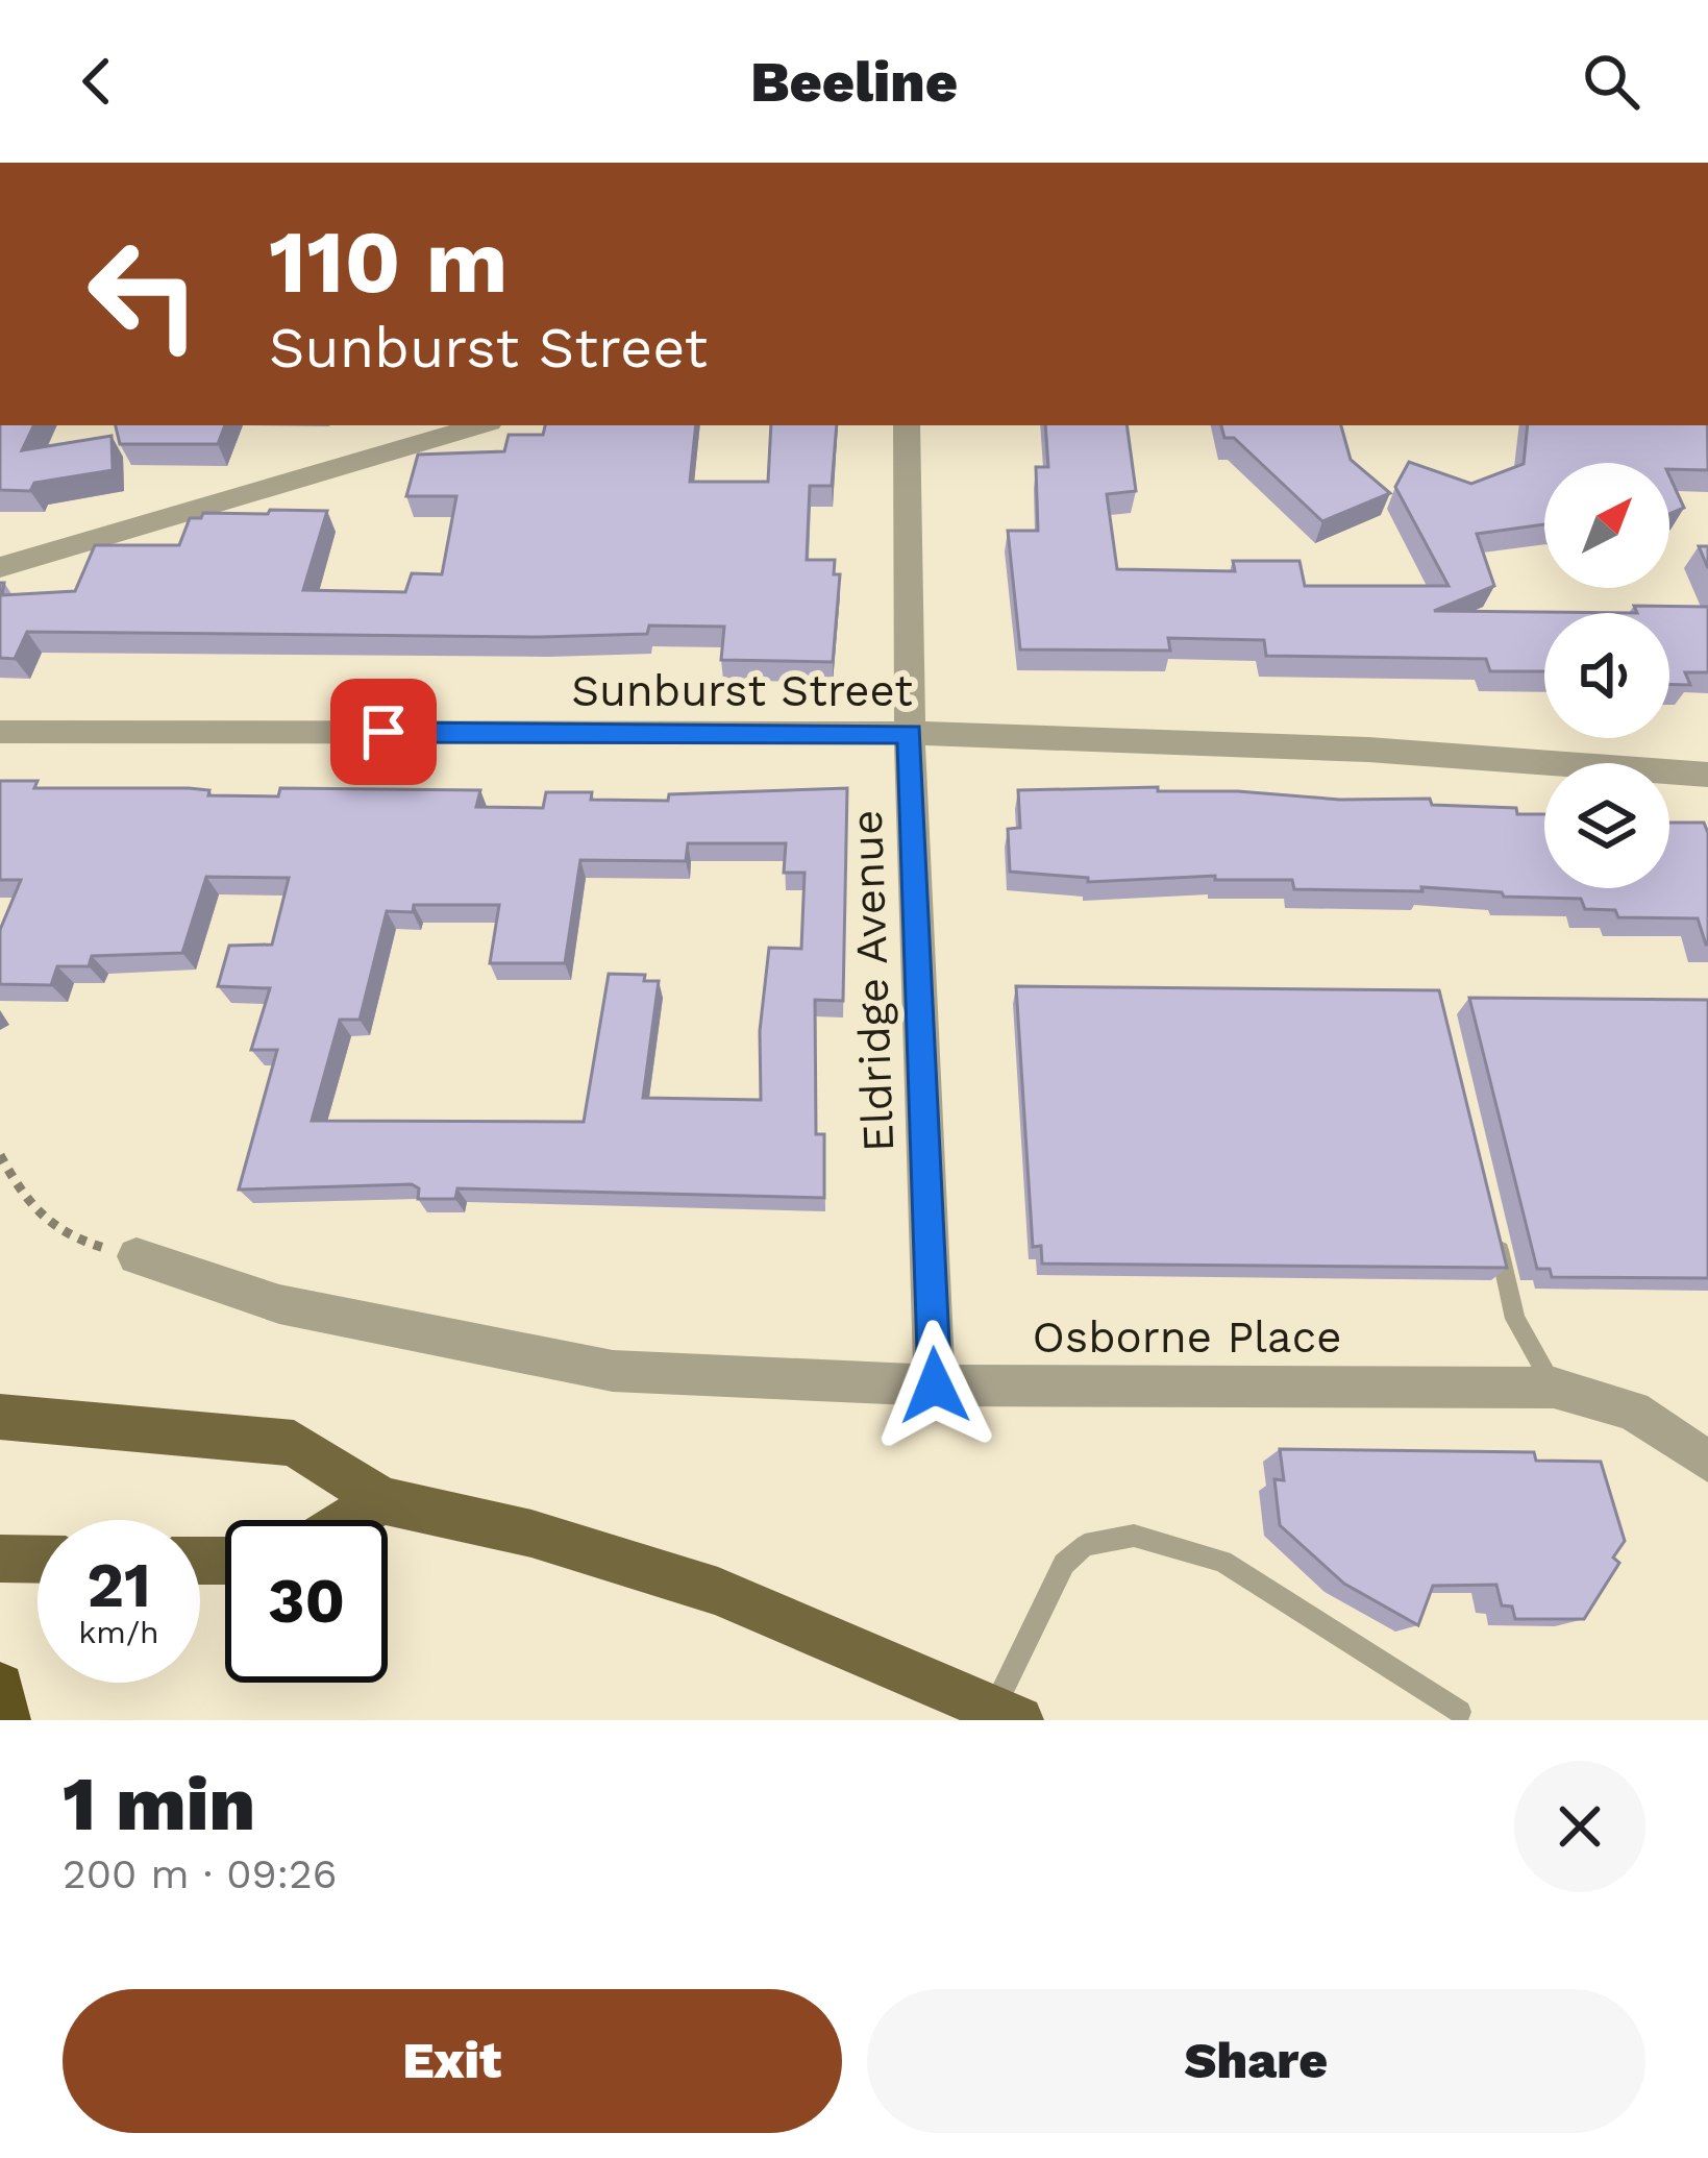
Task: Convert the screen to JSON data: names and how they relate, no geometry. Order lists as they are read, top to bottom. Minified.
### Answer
{"streets":{"street":["Sunburst Street","Eldridge Avenue","Osborne Place"]},"crossings":[["Sunburst Street","Eldridge Avenue"],["Eldridge Avenue","Osborne Place"]],"north":"top right","page":{"header":"Beeline","turn":["110 m","Sunburst Street"],"speed":"21 km/h","limit":"30","heading":["1 min","200 m · 09:26"],"buttons":["Exit","Share"]}}
